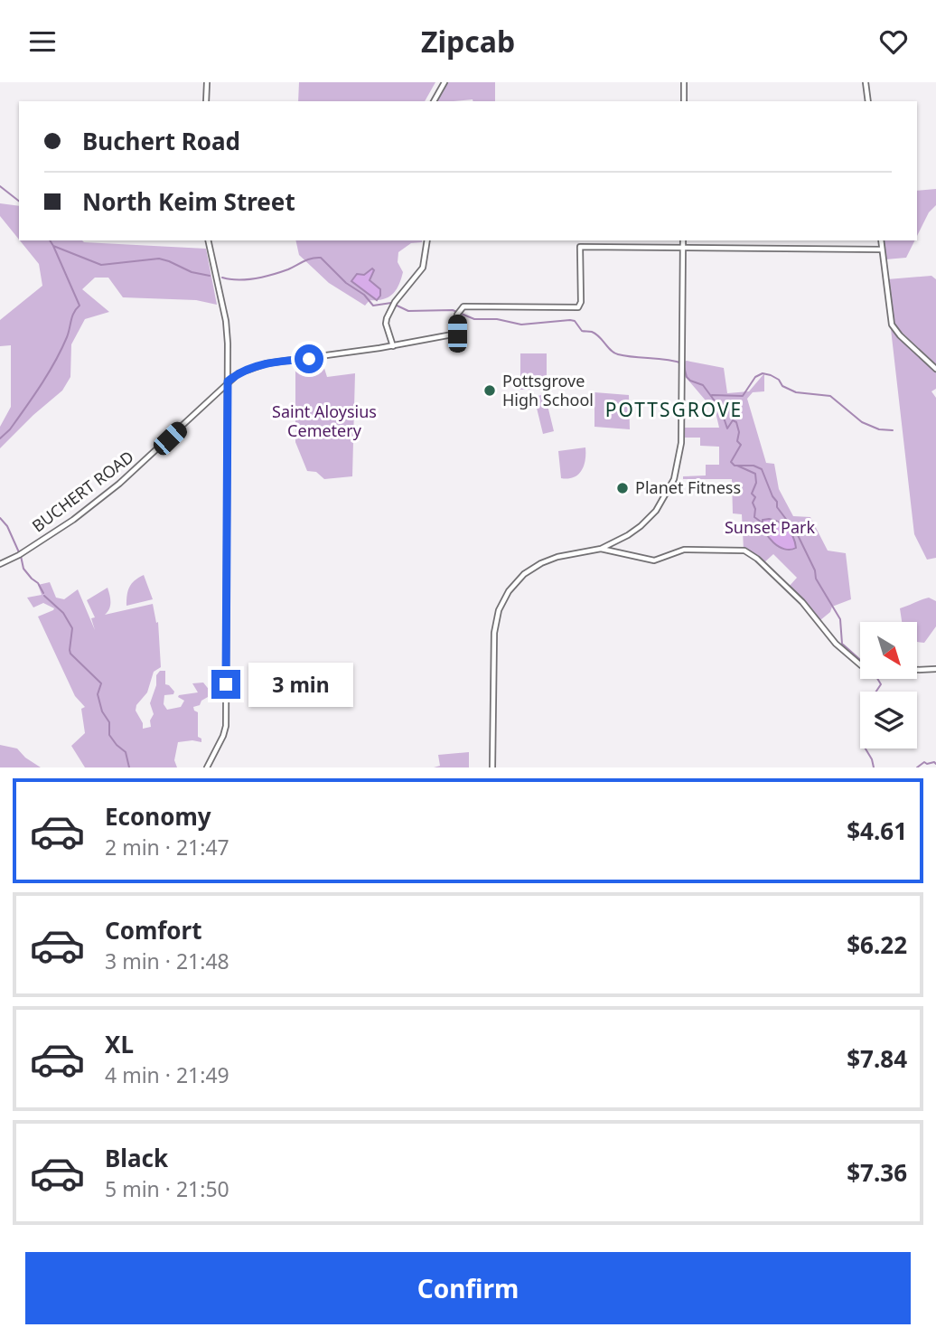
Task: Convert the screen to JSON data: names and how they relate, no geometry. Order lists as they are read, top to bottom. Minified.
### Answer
{"streets":{"street":["BUCHERT ROAD"]},"districts":["POTTSGROVE"],"parks":["Saint Aloysius Cemetery","Sunset Park"],"places":["Pottsgrove High School","Planet Fitness"],"north":"bottom right","page":{"header":"Zipcab","banner":["Buchert Road","North Keim Street"],"bubble":"3 min","list":[{"name":"Economy","note":"2 min · 21:47","value":"$4.61"},{"name":"Comfort","note":"3 min · 21:48","value":"$6.22"},{"name":"XL","note":"4 min · 21:49","value":"$7.84"},{"name":"Black","note":"5 min · 21:50","value":"$7.36"}],"buttons":"Confirm"}}
